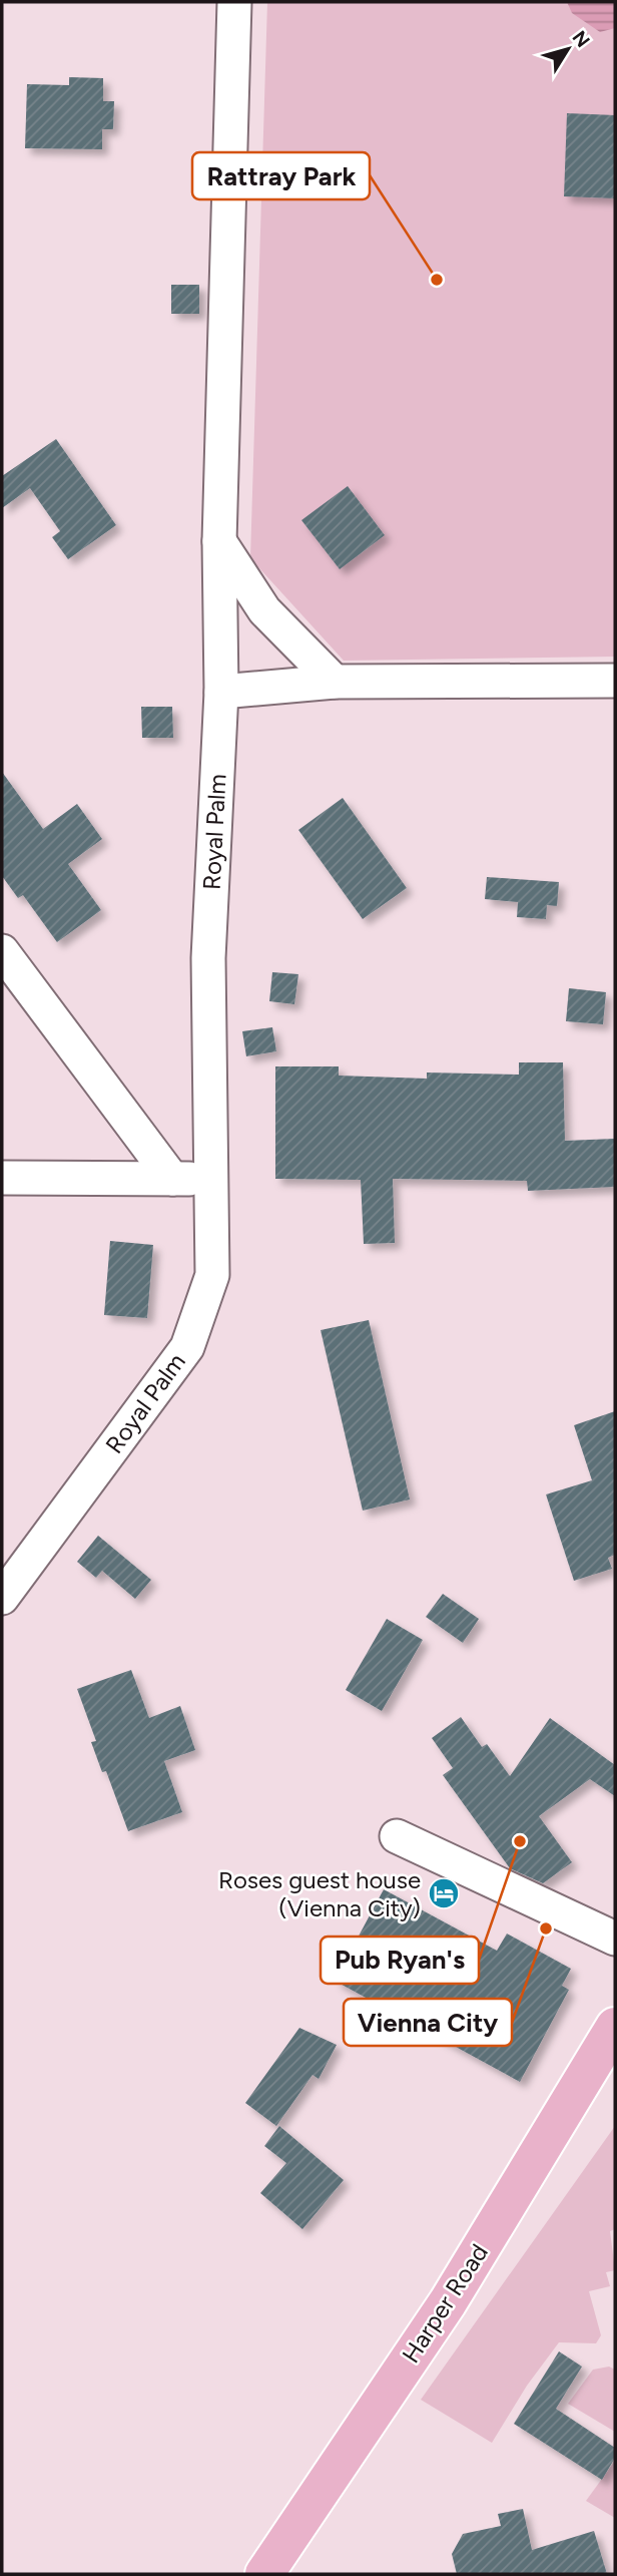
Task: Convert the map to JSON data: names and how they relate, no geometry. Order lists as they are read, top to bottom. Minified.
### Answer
{"streets":{"main road":["Harper Road"],"street":["Royal Palm"]},"places":{"other":["Rattray Park","Pub Ryan's","Vienna City"],"hotel":["Roses guest house (Vienna City)"]},"north":"top right"}
